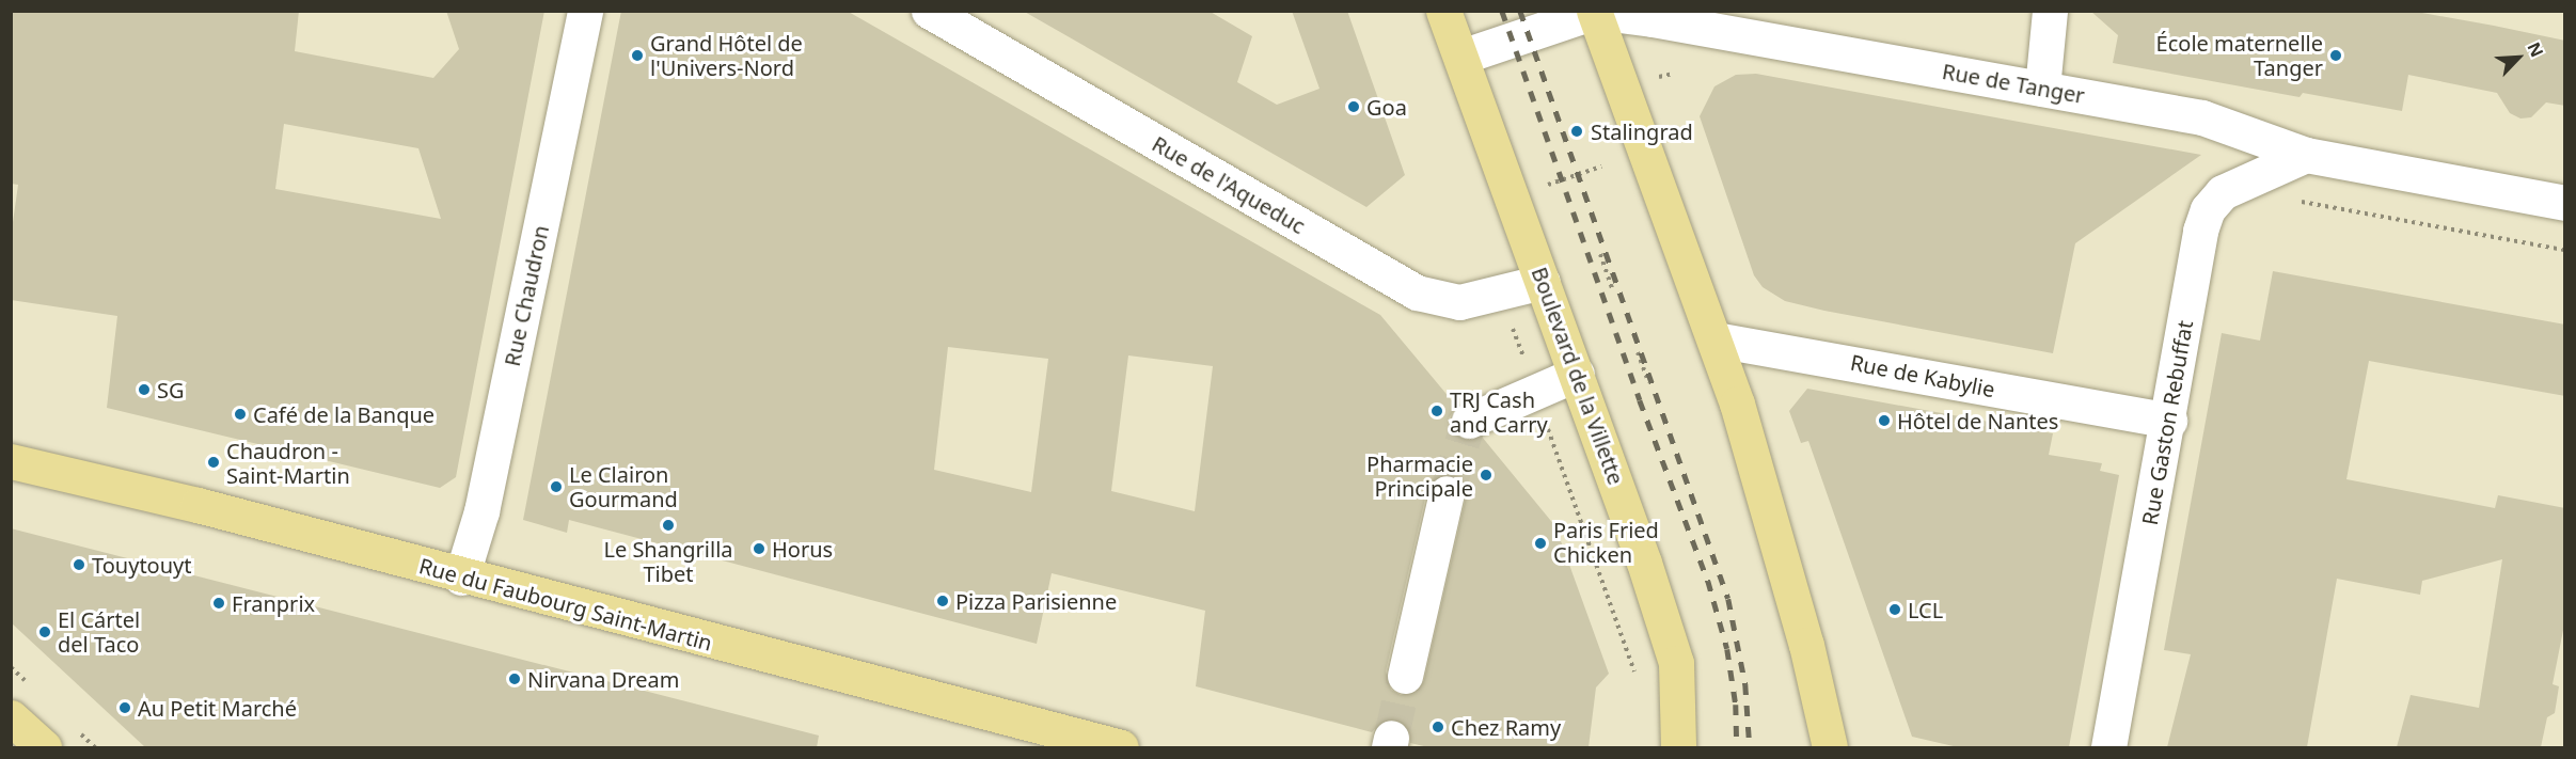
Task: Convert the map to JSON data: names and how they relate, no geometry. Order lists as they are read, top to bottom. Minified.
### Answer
{"streets":{"main road":["Boulevard de la Villette","Rue du Faubourg Saint-Martin"],"street":["Rue de Tanger","Rue de l'Aqueduc","Rue Chaudron","Rue de Kabylie","Rue Gaston Rebuffat"]},"crossings":[["Rue de Tanger","Boulevard de la Villette"],["Rue de Tanger","Rue Gaston Rebuffat"],["Rue de l'Aqueduc","Boulevard de la Villette"],["Rue Chaudron","Rue du Faubourg Saint-Martin"],["Rue de Kabylie","Rue Gaston Rebuffat"]],"places":["Grand Hôtel de l'Univers-Nord","École maternelle Tanger","Goa","Stalingrad","SG","TRJ Cash and Carry","Café de la Banque","Hôtel de Nantes","Chaudron - Saint-Martin","Pharmacie Principale","Le Clairon Gourmand","Le Shangrilla Tibet","Paris Fried Chicken","Horus","Touytouyt","Pizza Parisienne","Franprix","LCL","El Cártel del Taco","Nirvana Dream","Au Petit Marché","Chez Ramy"],"north":"top right"}
